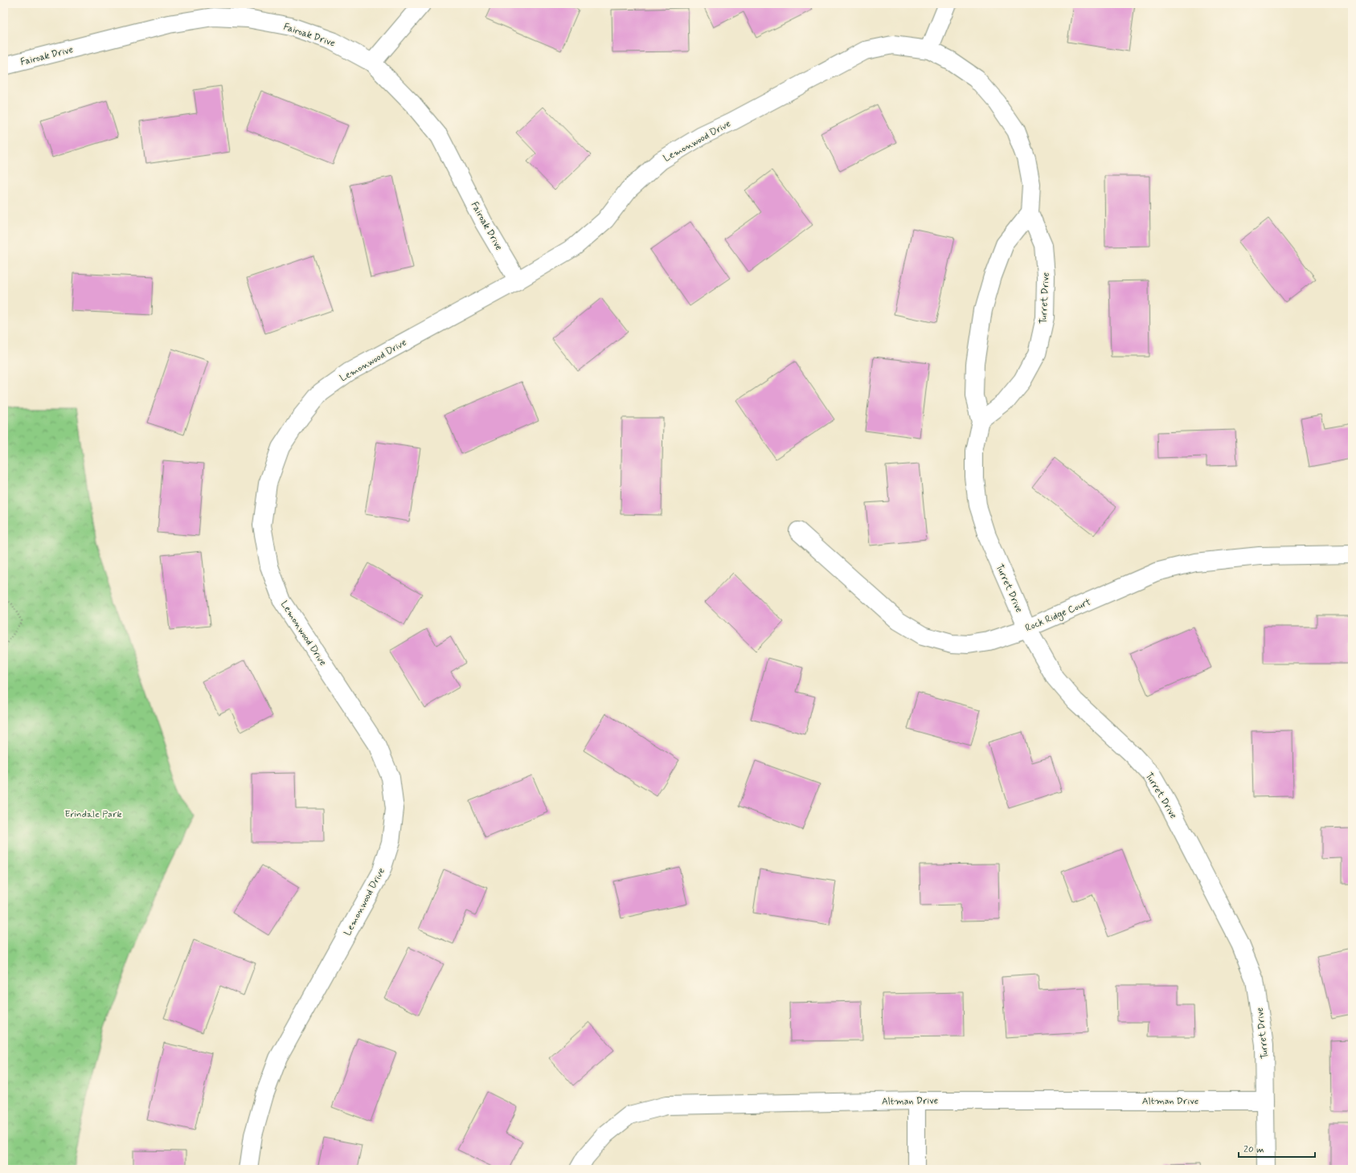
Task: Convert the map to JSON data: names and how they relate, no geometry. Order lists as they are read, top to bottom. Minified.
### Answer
{"streets":{"street":["Fairoak Drive","Lemonwood Drive","Turret Drive","Rock Ridge Court","Altman Drive"]},"crossings":[["Fairoak Drive","Lemonwood Drive"],["Lemonwood Drive","Turret Drive"],["Turret Drive","Rock Ridge Court"],["Turret Drive","Altman Drive"]],"parks":["Erindale Park"],"scale_bar":"20 m"}
